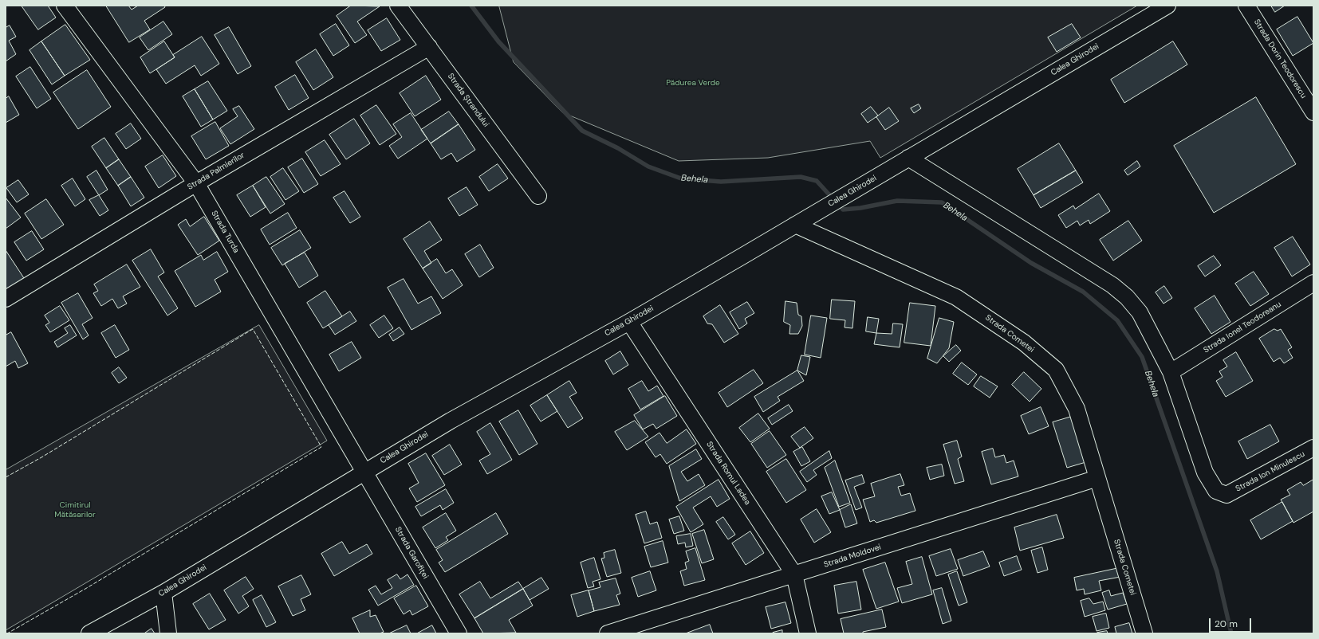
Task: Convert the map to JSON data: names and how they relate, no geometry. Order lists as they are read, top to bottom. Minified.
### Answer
{"streets":{"street":["Strada Dorin Teodorescu","Calea Ghirodei","Strada Ștrandului","Strada Palmierilor","Strada Turda","Strada Ionel Teodoreanu","Strada Cometei","Strada Ion Minulescu","Strada Romul Ladea","Strada Garofiței","Strada Moldovei"]},"crossings":[["Calea Ghirodei","Strada Turda"],["Calea Ghirodei","Strada Cometei"],["Calea Ghirodei","Strada Romul Ladea"],["Calea Ghirodei","Strada Garofiței"],["Strada Ștrandului","Strada Palmierilor"],["Strada Palmierilor","Strada Turda"],["Strada Turda","Strada Garofiței"],["Strada Ionel Teodoreanu","Strada Ion Minulescu"],["Strada Cometei","Strada Moldovei"],["Strada Romul Ladea","Strada Moldovei"]],"water":["Behela"],"parks":["Pădurea Verde","Cimitirul Mătăsarilor"],"scale_bar":"20 m"}
